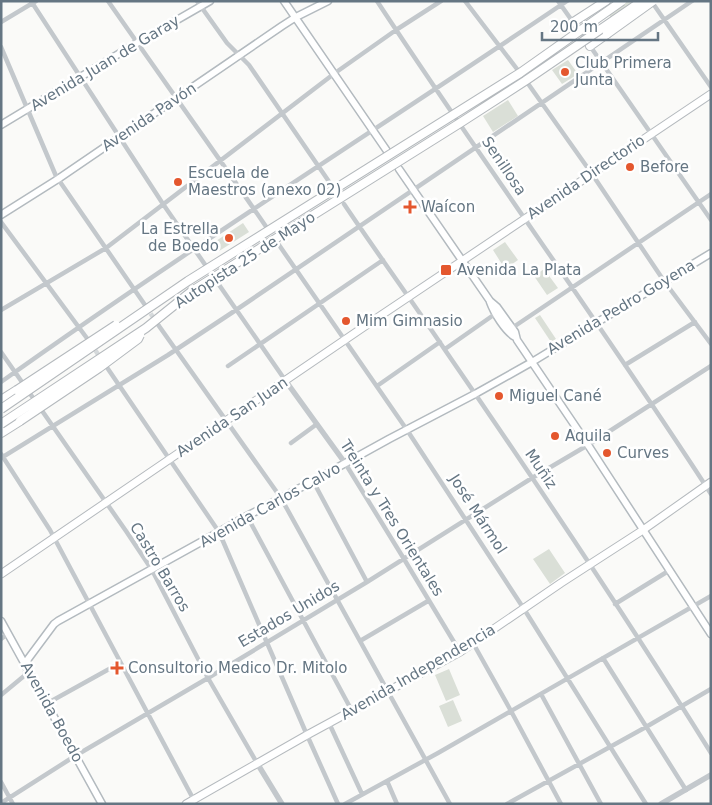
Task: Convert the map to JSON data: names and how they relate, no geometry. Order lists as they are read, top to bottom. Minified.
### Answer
{"streets":{"highway":["Autopista 25 de Mayo"],"main road":["Avenida Juan de Garay","Avenida Pavón","Avenida Directorio","Avenida Pedro Goyena","Avenida San Juan","Avenida Carlos Calvo","Avenida Independencia","Avenida Boedo"],"street":["Senillosa","Muñiz","José Mármol","Treinta y Tres Orientales","Castro Barros","Estados Unidos"]},"crossings":[["Avenida Juan de Garay","Treinta y Tres Orientales"],["Avenida Pavón","Treinta y Tres Orientales"],["Senillosa","Avenida Directorio"],["Senillosa","Avenida Pedro Goyena"],["Senillosa","Estados Unidos"],["Senillosa","Avenida Independencia"],["Avenida Directorio","Avenida San Juan"],["Avenida San Juan","Muñiz"],["Avenida San Juan","José Mármol"],["Avenida San Juan","Treinta y Tres Orientales"],["Avenida San Juan","Castro Barros"],["Muñiz","Estados Unidos"],["Muñiz","Avenida Independencia"],["Avenida Carlos Calvo","José Mármol"],["Avenida Carlos Calvo","Treinta y Tres Orientales"],["Avenida Carlos Calvo","Castro Barros"],["Avenida Carlos Calvo","Avenida Boedo"],["José Mármol","Estados Unidos"],["José Mármol","Avenida Independencia"],["Treinta y Tres Orientales","Estados Unidos"],["Treinta y Tres Orientales","Avenida Independencia"],["Castro Barros","Estados Unidos"],["Castro Barros","Avenida Independencia"],["Estados Unidos","Avenida Boedo"]],"places":{"other":["Club Primera Junta","Before","Escuela de Maestros (anexo 02)","La Estrella de Boedo","Mim Gimnasio","Miguel Cané","Aquila","Curves"],"health":["Waícon","Consultorio Medico Dr. Mitolo"],"transit":["Avenida La Plata"]},"scale_bar":"200 m"}
